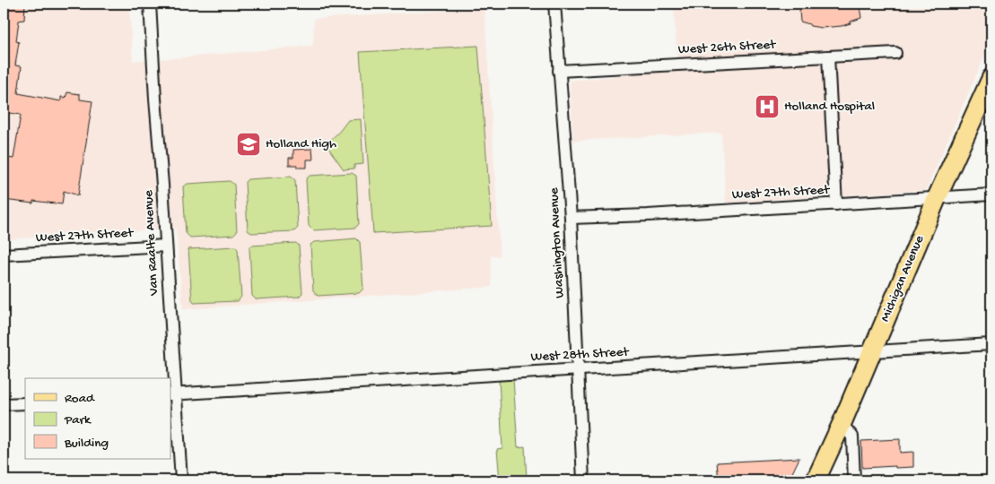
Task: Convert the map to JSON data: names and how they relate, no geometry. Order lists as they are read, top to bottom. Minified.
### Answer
{"streets":{"main road":["Michigan Avenue"],"street":["West 26th Street","West 27th Street","Van Raalte Avenue","Washington Avenue","West 28th Street"]},"crossings":[["West 26th Street","Washington Avenue"],["West 27th Street","Van Raalte Avenue"],["West 27th Street","Washington Avenue"],["West 27th Street","Michigan Avenue"],["Van Raalte Avenue","West 28th Street"],["Washington Avenue","West 28th Street"],["Michigan Avenue","West 28th Street"]],"places":{"hospital":["Holland Hospital"],"school or university":["Holland High"]},"legend":["Road","Park","Building"]}
